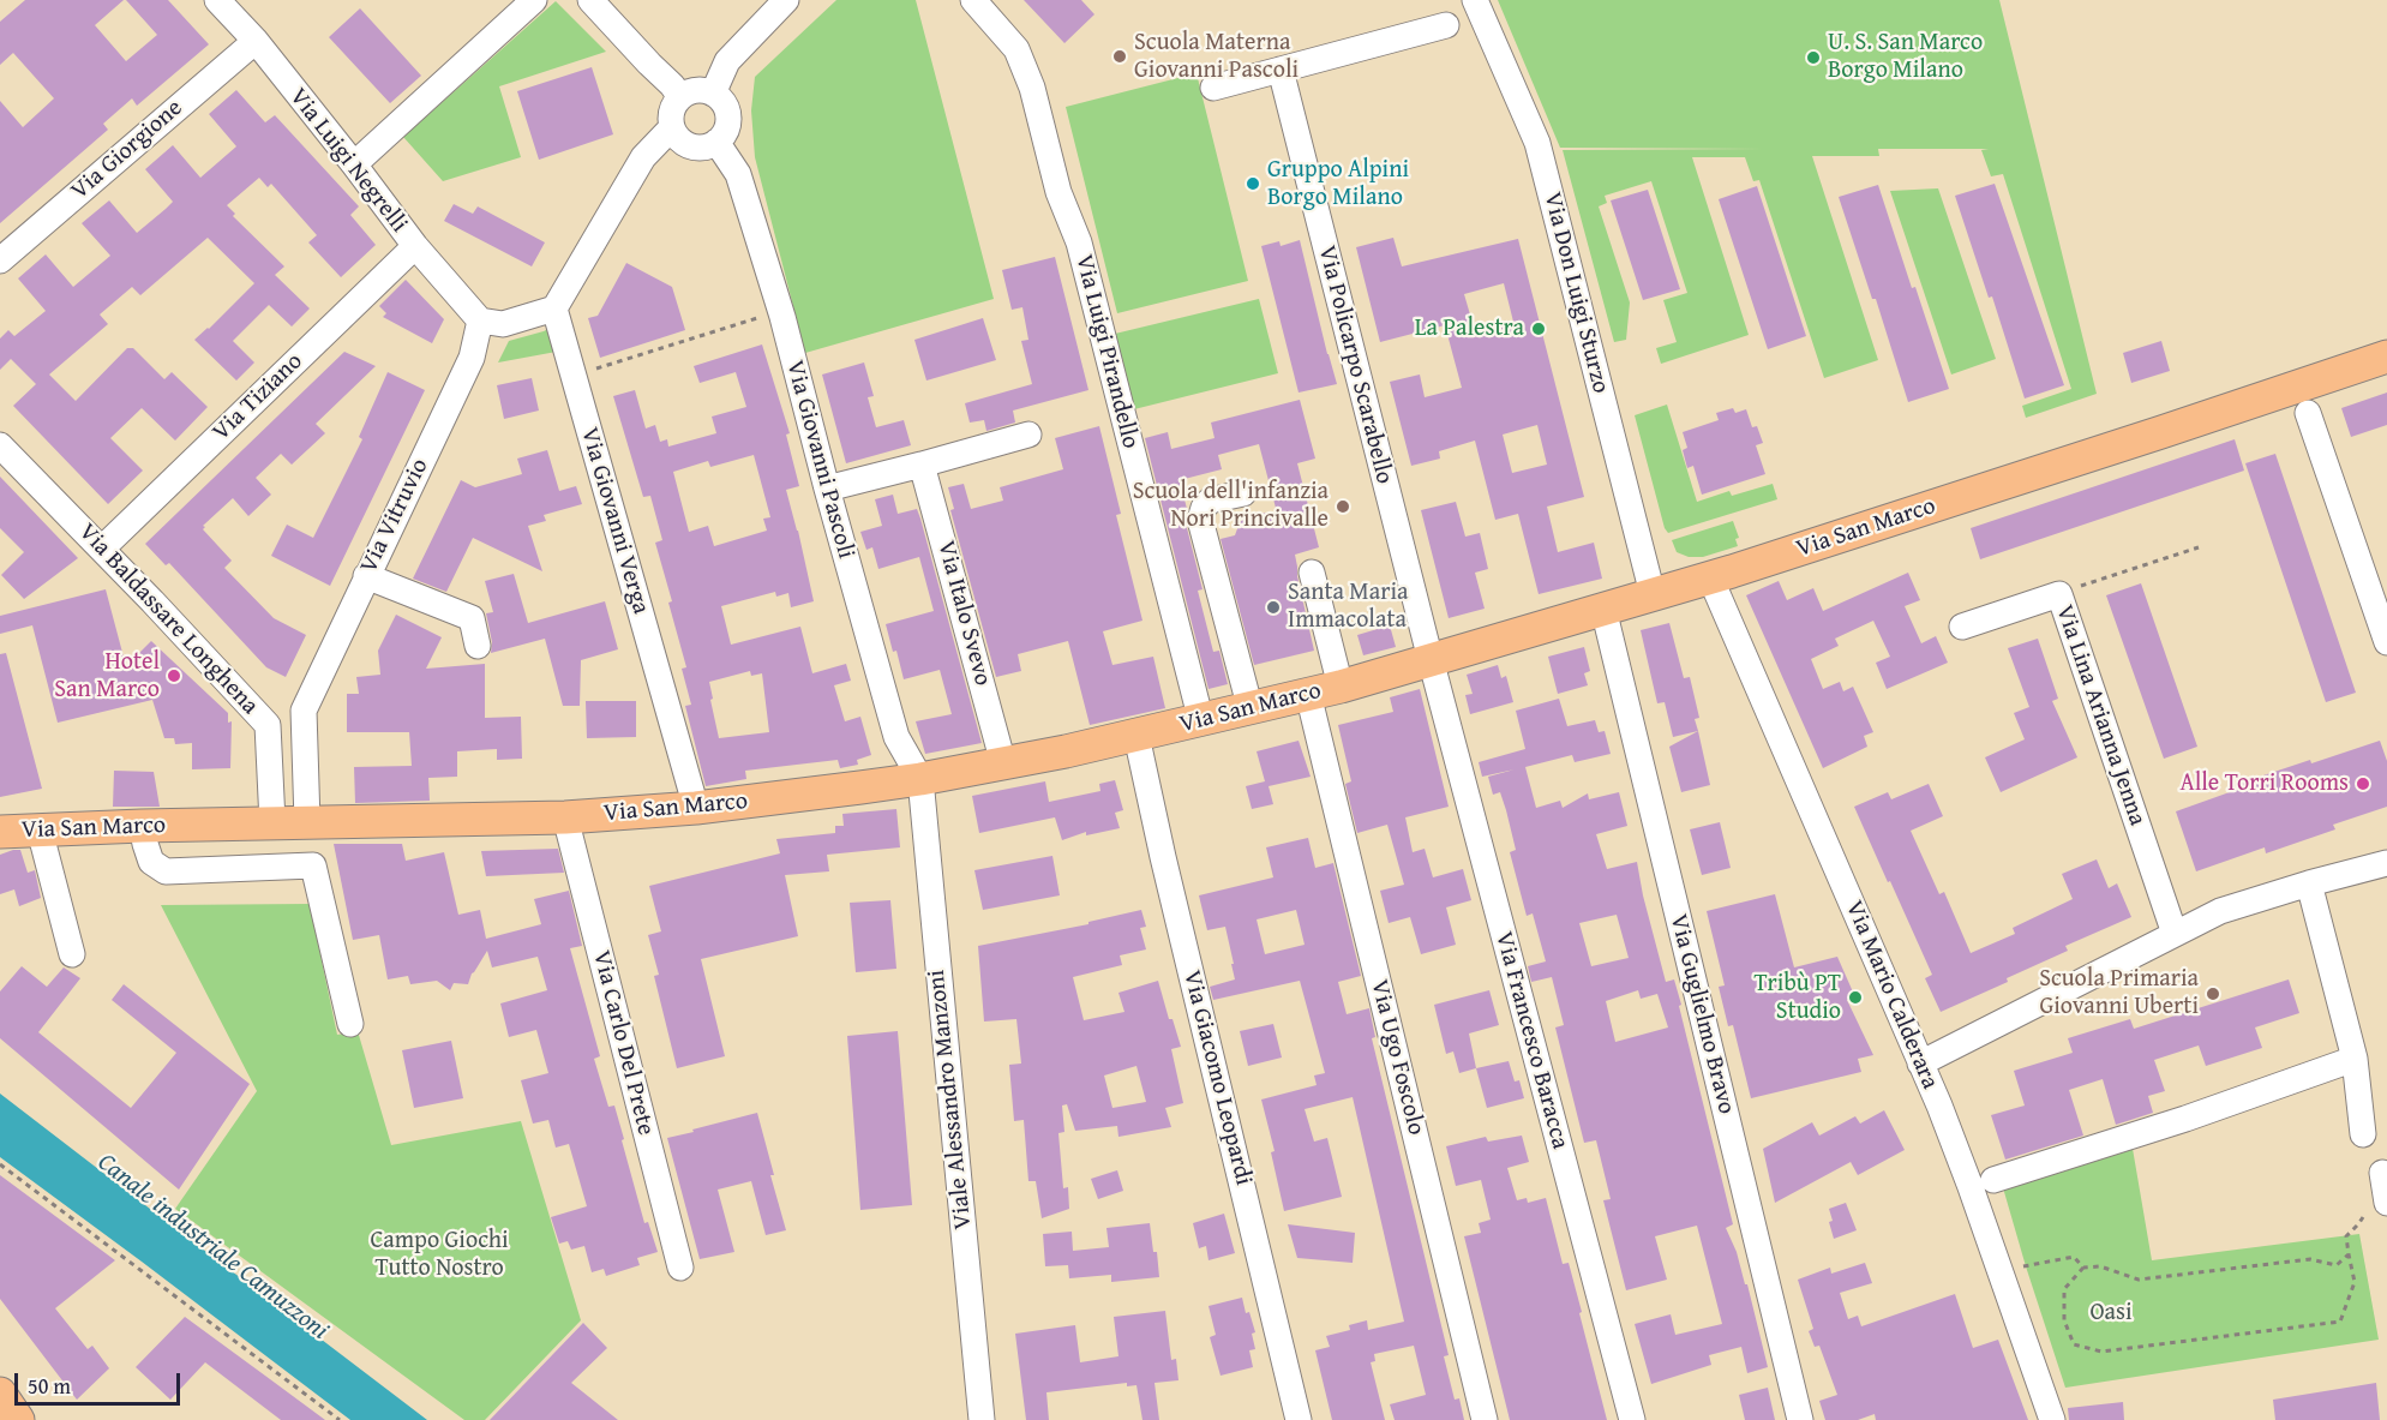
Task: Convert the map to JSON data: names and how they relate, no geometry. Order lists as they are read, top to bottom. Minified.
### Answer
{"streets":{"main road":["Via San Marco"],"street":["Via Giorgione","Via Luigi Negrelli","Via Don Luigi Sturzo","Via Luigi Pirandello","Via Policarpo Scarabello","Via Tiziano","Via Giovanni Pascoli","Via Vitruvio","Via Giovanni Verga","Via Italo Svevo","Via Baldassare Longhena","Via Lina Arianna Jenna","Via Mario Calderara","Via Guglielmo Bravo","Via Francesco Baracca","Via Carlo Del Prete","Via Ugo Foscolo","Via Giacomo Leopardi","Viale Alessandro Manzoni"]},"crossings":[["Via Giorgione","Via Luigi Negrelli"],["Via Luigi Negrelli","Via Tiziano"],["Via Luigi Negrelli","Via Vitruvio"],["Via Don Luigi Sturzo","Via San Marco"],["Via Luigi Pirandello","Via San Marco"],["Via Policarpo Scarabello","Via San Marco"],["Via Policarpo Scarabello","Via Francesco Baracca"],["Via Tiziano","Via Baldassare Longhena"],["Via Giovanni Pascoli","Via San Marco"],["Via Giovanni Pascoli","Viale Alessandro Manzoni"],["Via Vitruvio","Via San Marco"],["Via Giovanni Verga","Via San Marco"],["Via San Marco","Via Italo Svevo"],["Via San Marco","Via Baldassare Longhena"],["Via San Marco","Via Mario Calderara"],["Via San Marco","Via Guglielmo Bravo"],["Via San Marco","Via Francesco Baracca"],["Via San Marco","Via Carlo Del Prete"],["Via San Marco","Via Ugo Foscolo"],["Via San Marco","Via Giacomo Leopardi"],["Via San Marco","Viale Alessandro Manzoni"]],"water":["Canale industriale Camuzzoni"],"parks":["Campo Giochi Tutto Nostro","Oasi"],"places":["Scuola Materna Giovanni Pascoli","U. S. San Marco Borgo Milano","Gruppo Alpini Borgo Milano","La Palestra","Scuola dell'infanzia Nori Princivalle","Santa Maria Immacolata","Hotel San Marco","Alle Torri Rooms","Scuola Primaria Giovanni Uberti","Tribù PT Studio"],"scale_bar":"50 m"}
